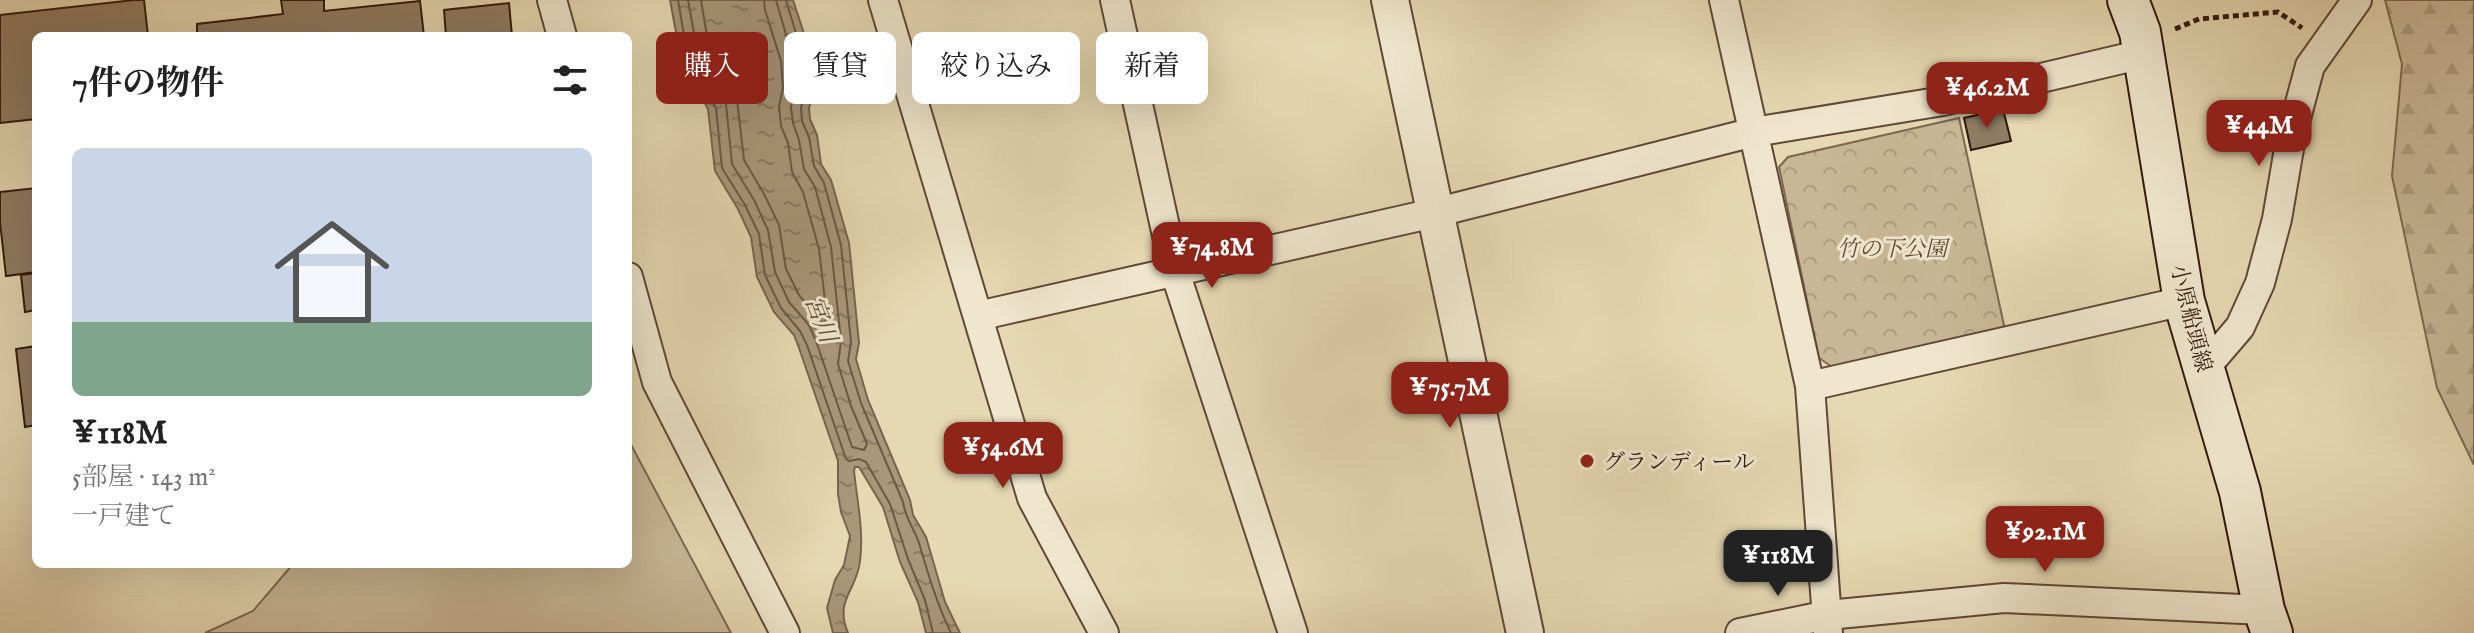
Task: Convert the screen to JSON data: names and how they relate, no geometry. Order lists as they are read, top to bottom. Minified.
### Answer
{"streets":{"main road":["小原船頭線"]},"water":["宮川"],"parks":["竹の下公園"],"places":["グランディール"],"page":{"chip":["購入","賃貸","絞り込み","新着"],"heading":"7件の物件","price":["¥46.2M","¥44M","¥74.8M","¥75.7M","¥54.6M","¥92.1M","¥118M"],"list":[{"name":"¥118M","note":"5部屋 · 143 m² · 一戸建て"}]}}
